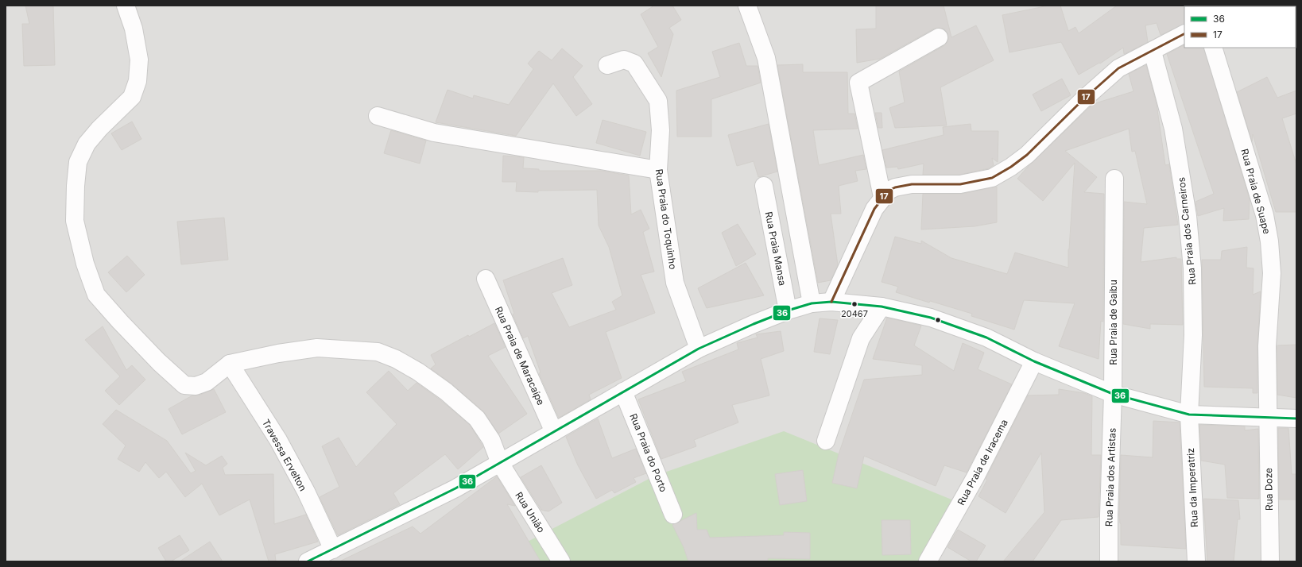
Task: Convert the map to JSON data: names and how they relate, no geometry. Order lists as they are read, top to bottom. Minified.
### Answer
{"streets":{"street":["Rua Praia de Suape","Rua Praia do Toquinho","Rua Praia dos Carneiros","Rua Praia Mansa","Rua Praia de Gaibu","Rua Praia de Maracaípe","Rua Praia do Porto","Travessa Ervelton","Rua Praia de Iracema","Rua Praia dos Artistas","Rua da Imperatriz","Rua Doze","Rua União"]},"crossings":[["Rua Praia de Suape","Rua Doze"],["Rua Praia dos Carneiros","Rua da Imperatriz"],["Rua Praia de Gaibu","Rua Praia dos Artistas"],["Travessa Ervelton","Rua União"]],"places":["20467"],"lines":["transit line 17","transit line 36"],"legend":["36","17"]}
